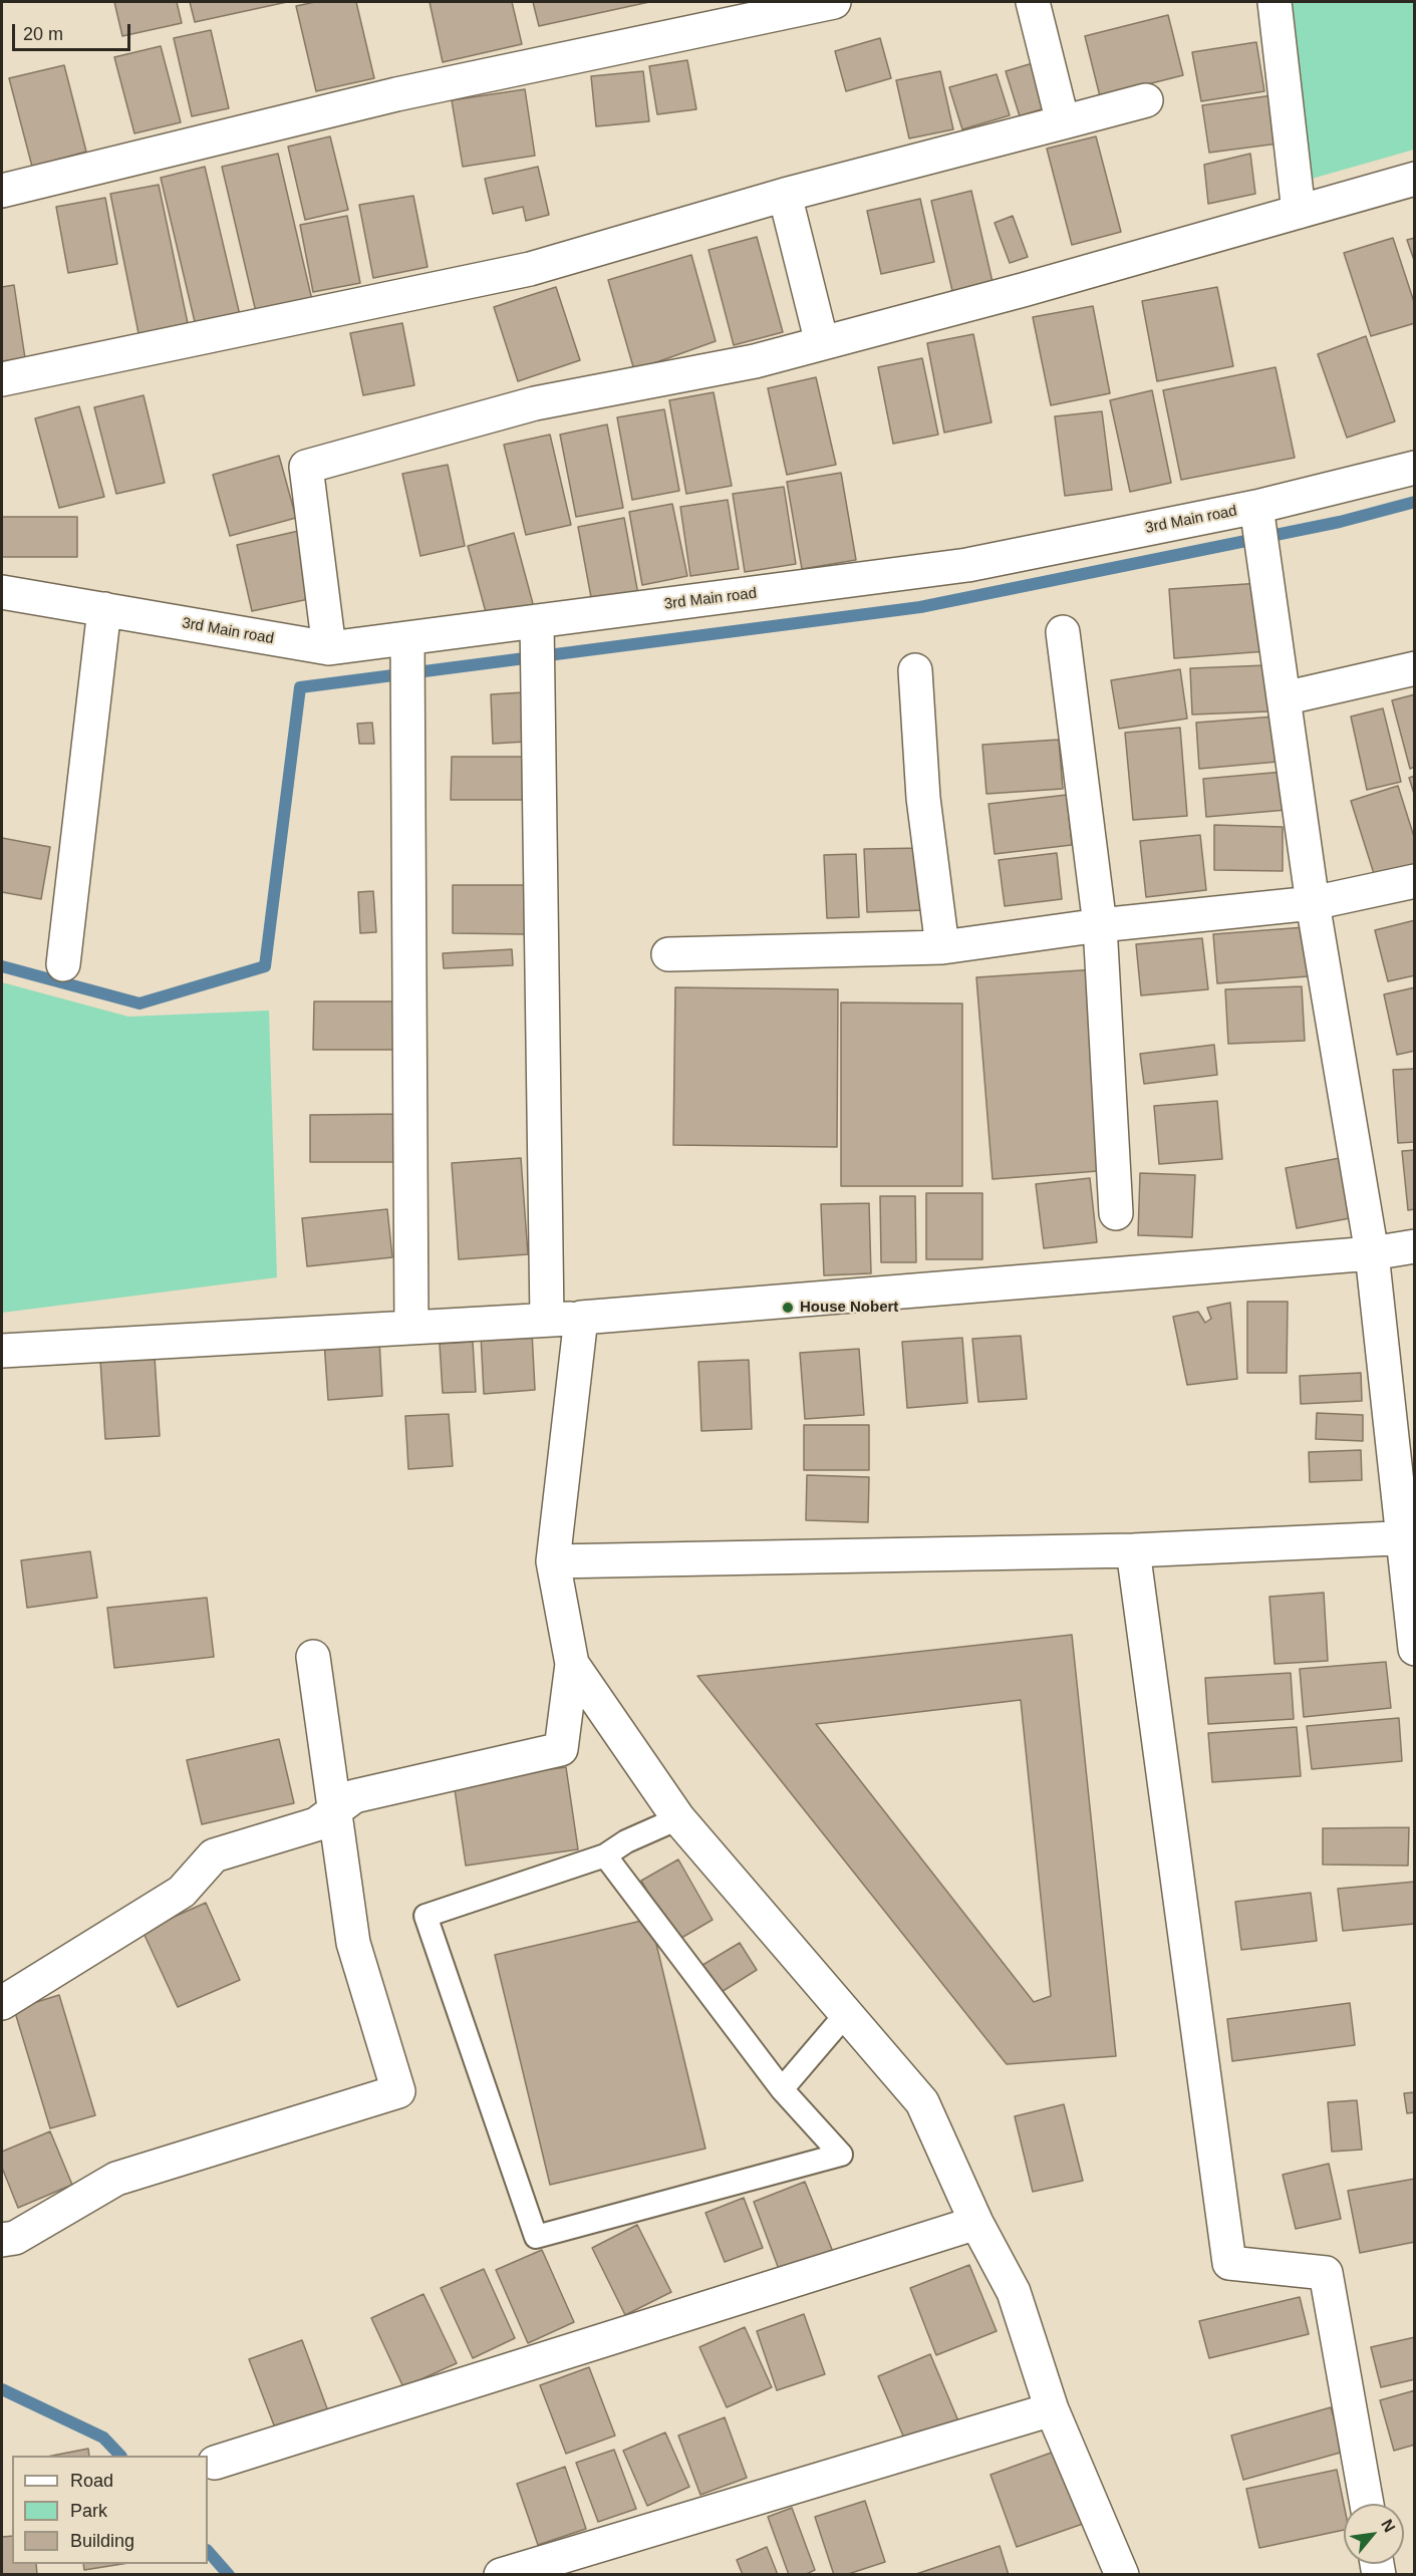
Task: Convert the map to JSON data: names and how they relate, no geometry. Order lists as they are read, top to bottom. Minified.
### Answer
{"streets":{"street":["3rd Main road"]},"places":["House Nobert"],"legend":["Road","Park","Building"],"scale_bar":"20 m","north":"top right"}
